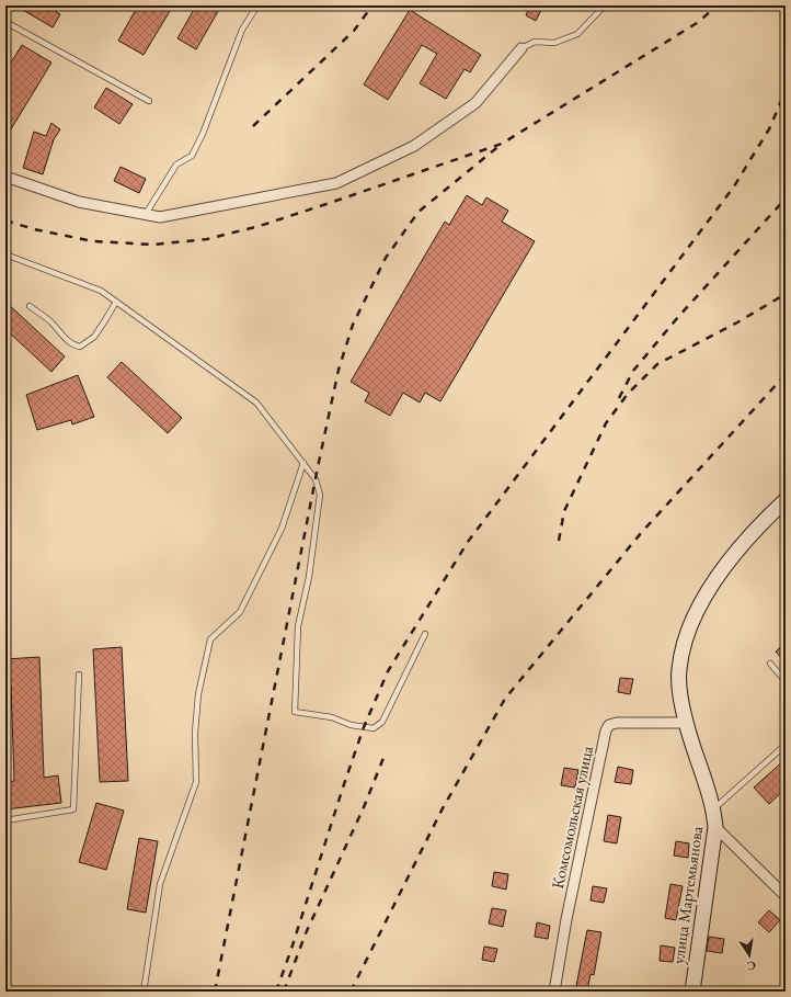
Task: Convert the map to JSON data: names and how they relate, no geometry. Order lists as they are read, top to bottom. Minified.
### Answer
{"streets":{"street":["Комсомольская улица","улица Мартемьянова"]},"crossings":[["Комсомольская улица","улица Мартемьянова"]],"north":"bottom"}
